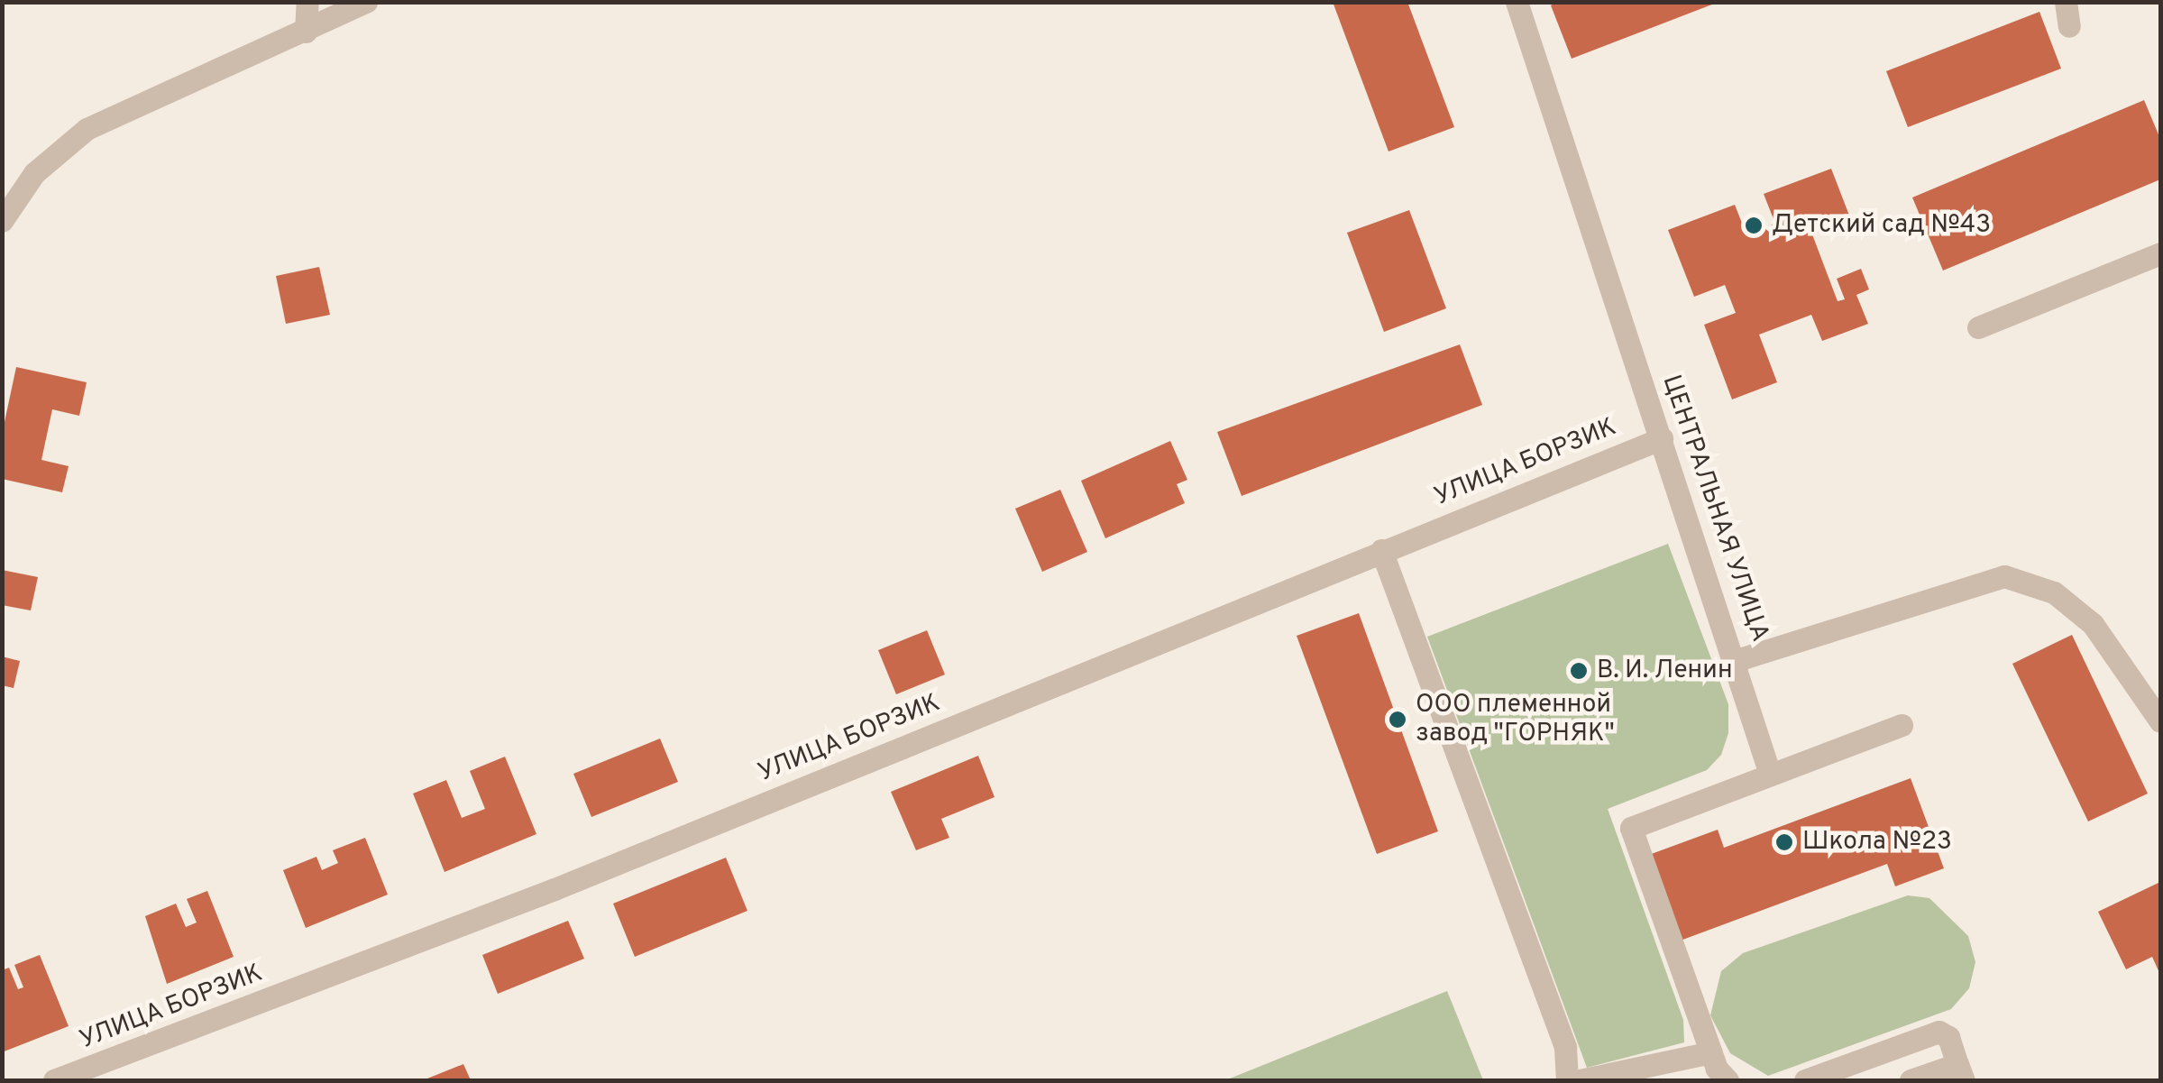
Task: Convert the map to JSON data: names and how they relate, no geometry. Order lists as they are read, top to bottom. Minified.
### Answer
{"streets":{"street":["УЛИЦА БОРЗИК","ЦЕНТРАЛЬНАЯ УЛИЦА"]},"crossings":[["УЛИЦА БОРЗИК","ЦЕНТРАЛЬНАЯ УЛИЦА"]],"places":["Детский сад №43","В. И. Ленин","ООО племенной завод \"ГОРНЯК\"","Школа №23"]}
